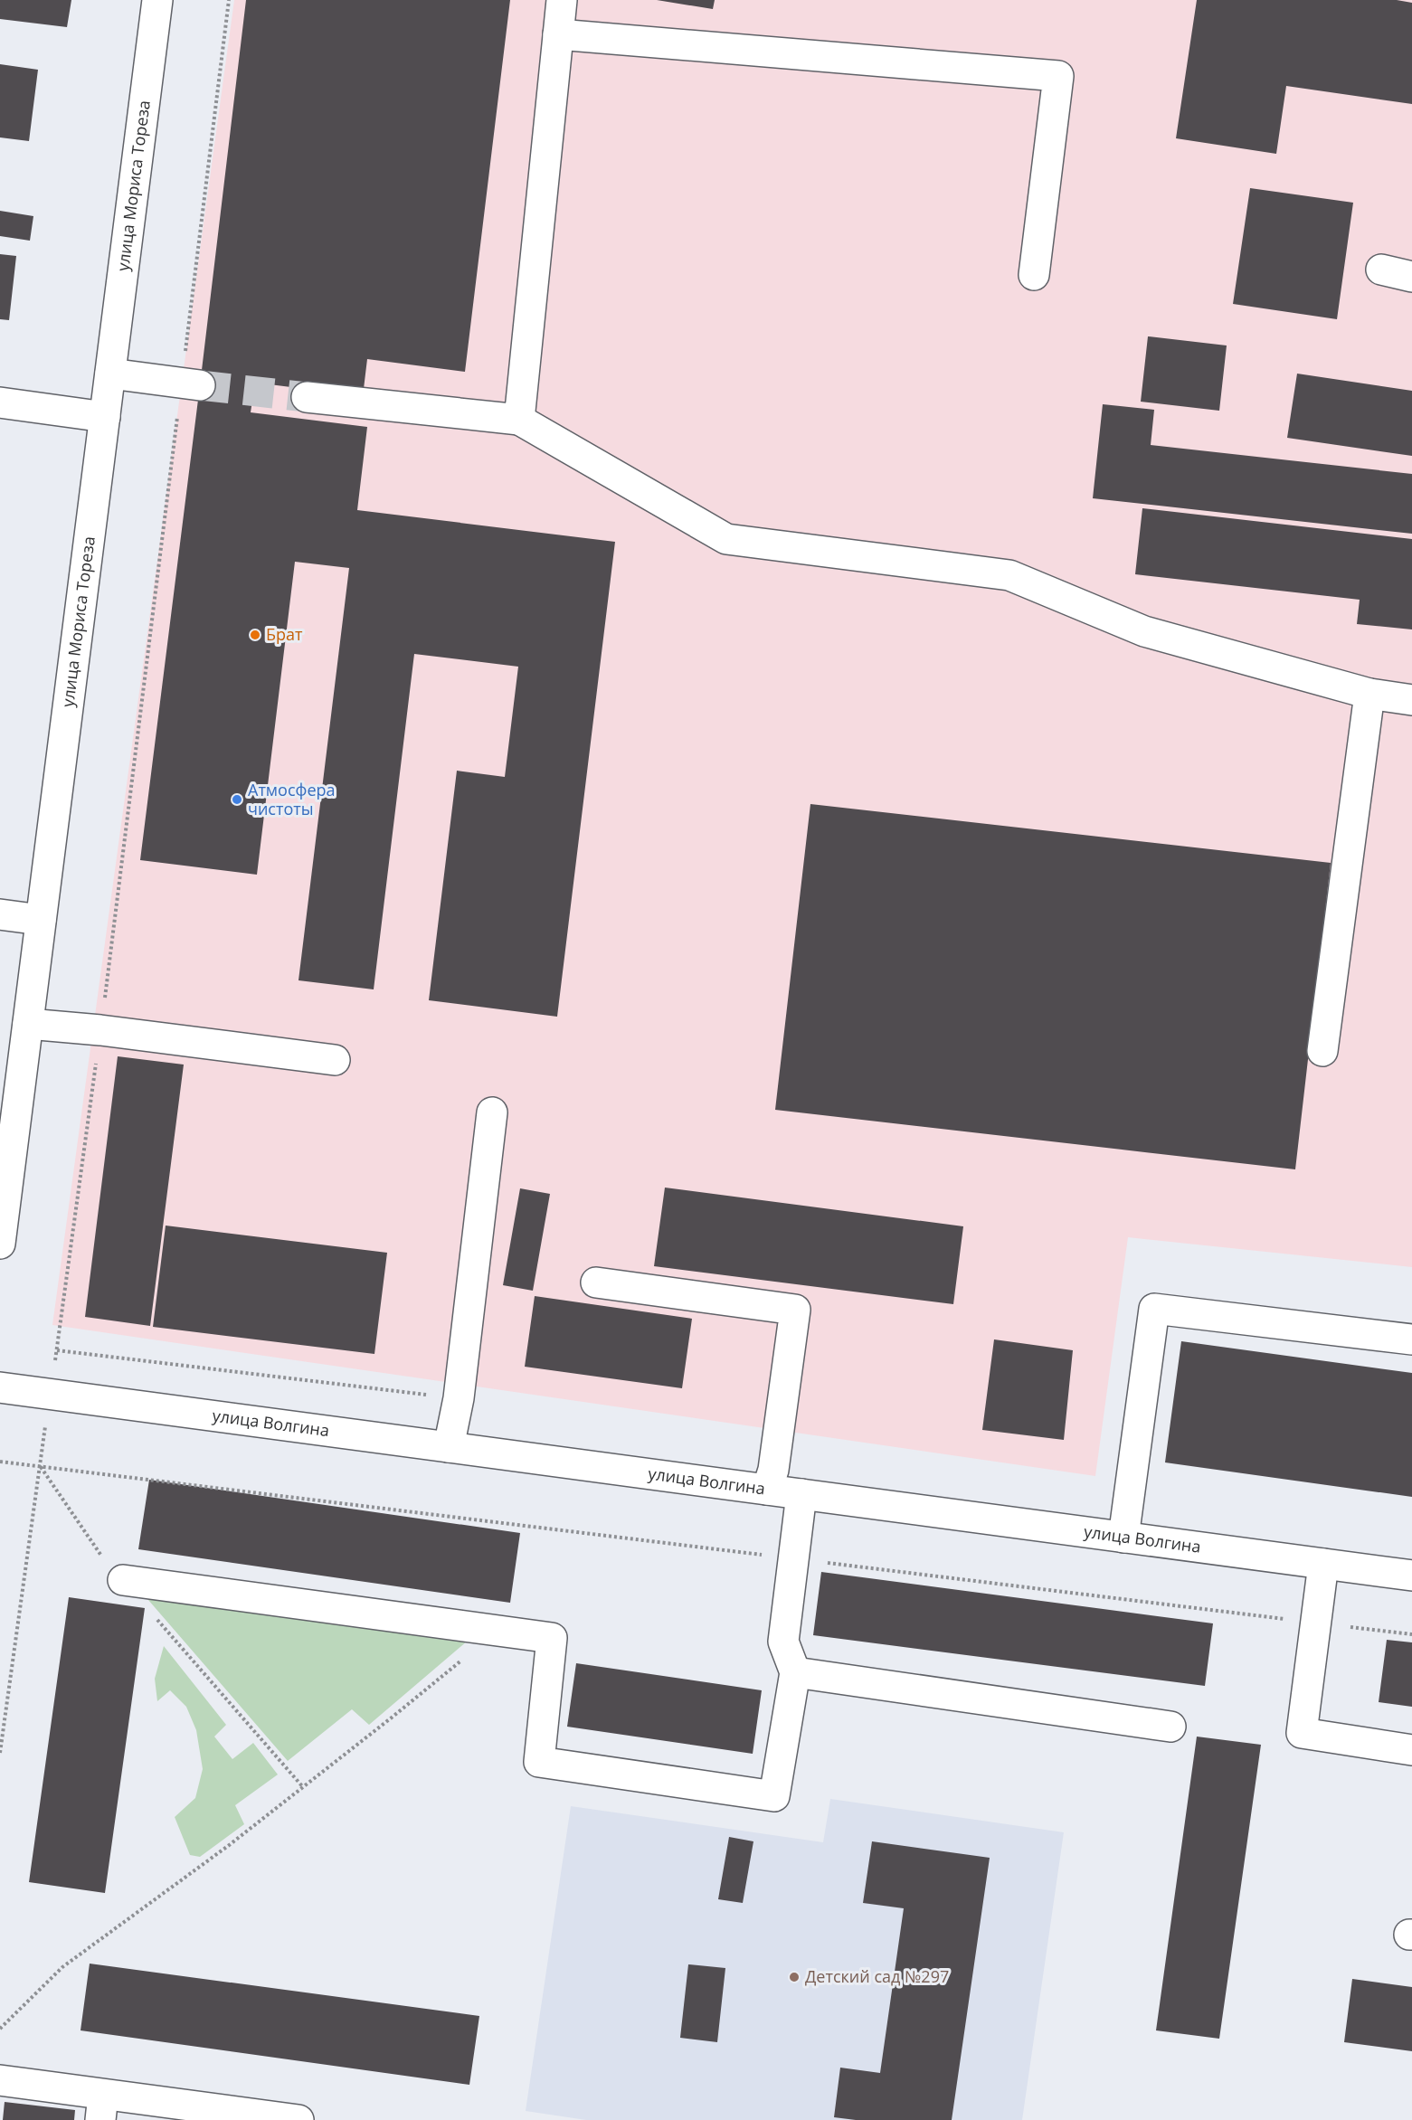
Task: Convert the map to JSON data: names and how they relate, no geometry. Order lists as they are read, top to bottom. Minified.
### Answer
{"streets":{"street":["улица Мориса Тореза","улица Волгина"]},"places":["Брат","Атмосфера чистоты","Детский сад №297"]}
